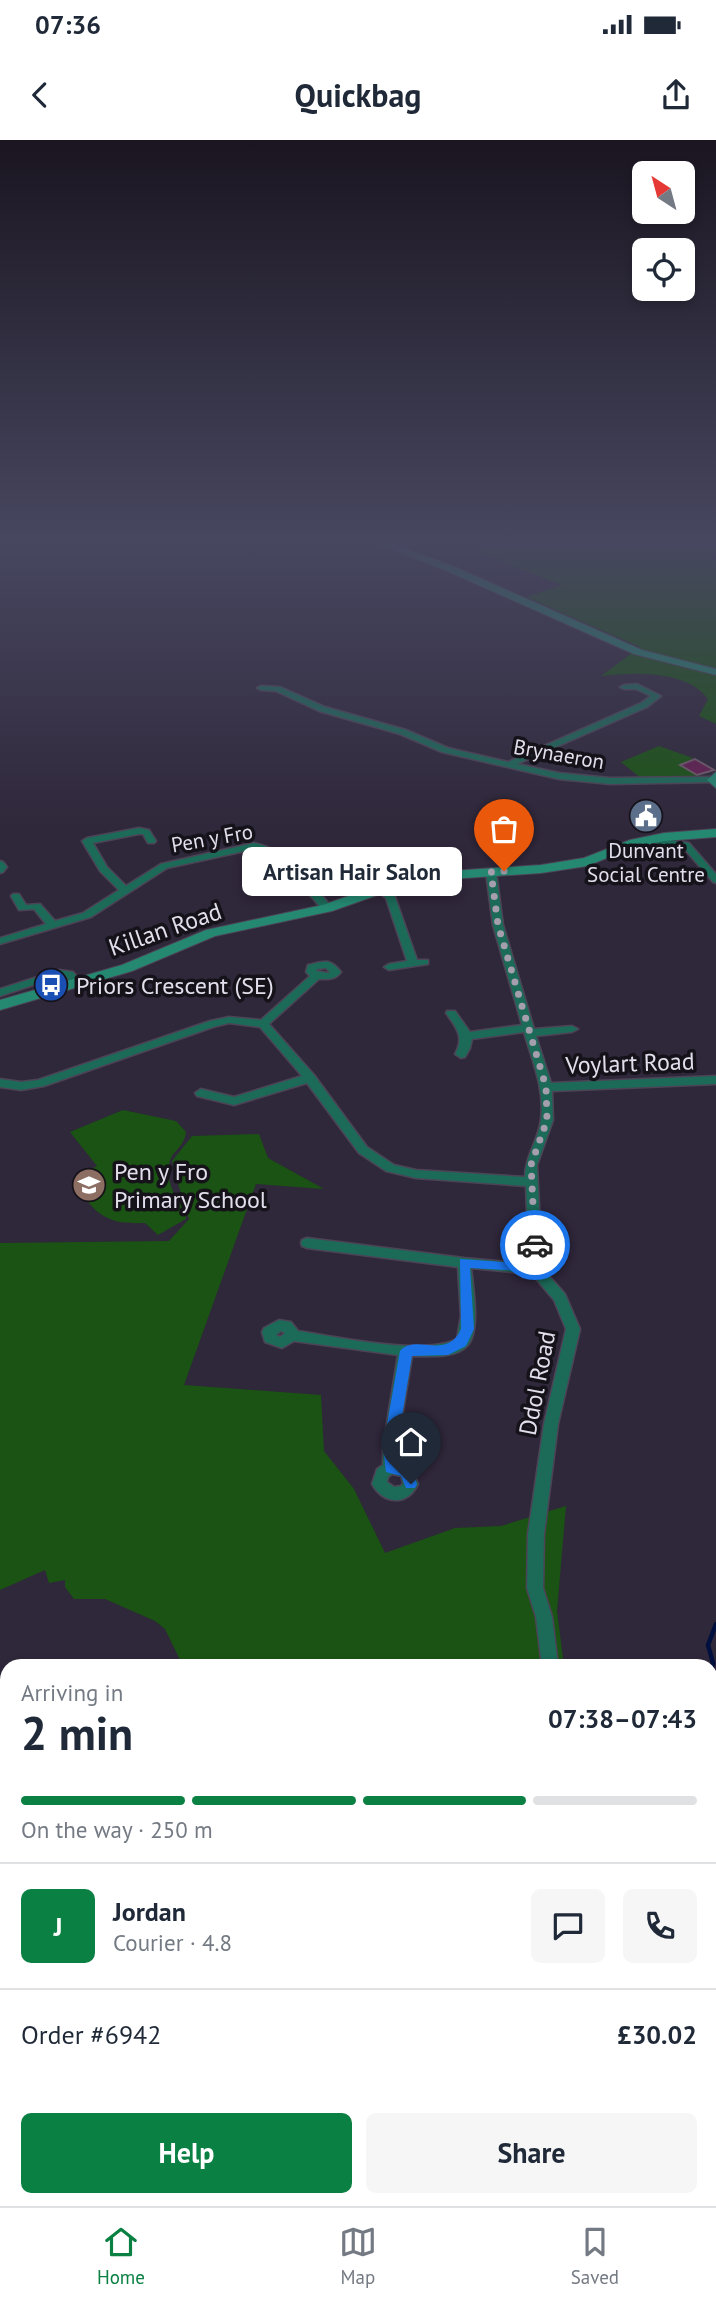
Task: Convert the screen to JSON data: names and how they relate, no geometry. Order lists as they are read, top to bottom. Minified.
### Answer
{"streets":{"street":["Brynaeron","Pen y Fro","Killan Road","Voylart Road","Ddol Road"]},"crossings":[["Pen y Fro","Killan Road"]],"places":{"public building":["Dunvant Social Centre"],"other":["Artisan Hair Salon"],"bus stop":["Priors Crescent (SE)"],"school or university":["Pen y Fro Primary School"]},"north":"top left","page":{"status":"07:36","header":"Quickbag","bubble":"Artisan Hair Salon","heading":["2 min","Arriving in","07:38–07:43"],"panel":["Jordan","Courier · 4.8","Order #6942","£30.02"],"bar":"On the way · 250 m","round":"J","buttons":["Help","Share"],"tabs":["Home","Map","Saved"]}}
